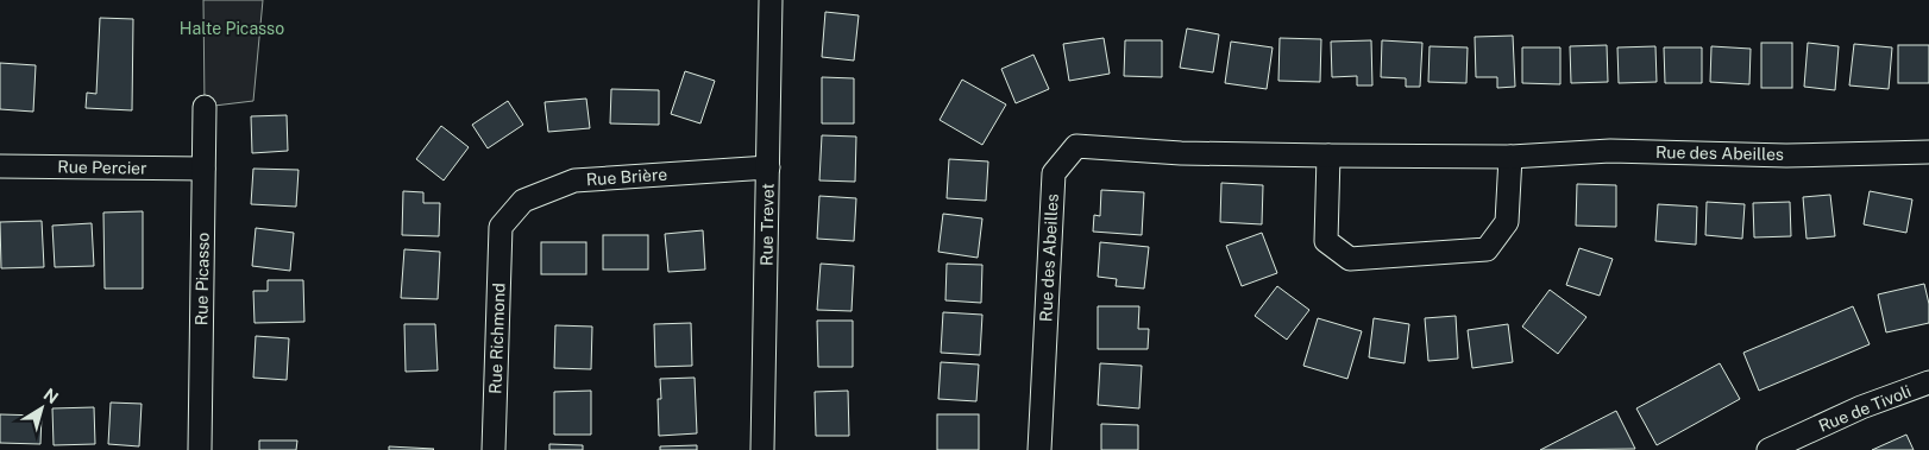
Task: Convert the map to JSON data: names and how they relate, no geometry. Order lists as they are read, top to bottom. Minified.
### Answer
{"streets":{"street":["Rue des Abeilles","Rue Percier","Rue Brière","Rue Trevet","Rue Picasso","Rue Richmond","Rue de Tivoli"]},"crossings":[["Rue Percier","Rue Picasso"],["Rue Brière","Rue Trevet"],["Rue Brière","Rue Richmond"]],"parks":["Halte Picasso"],"north":"top right"}
